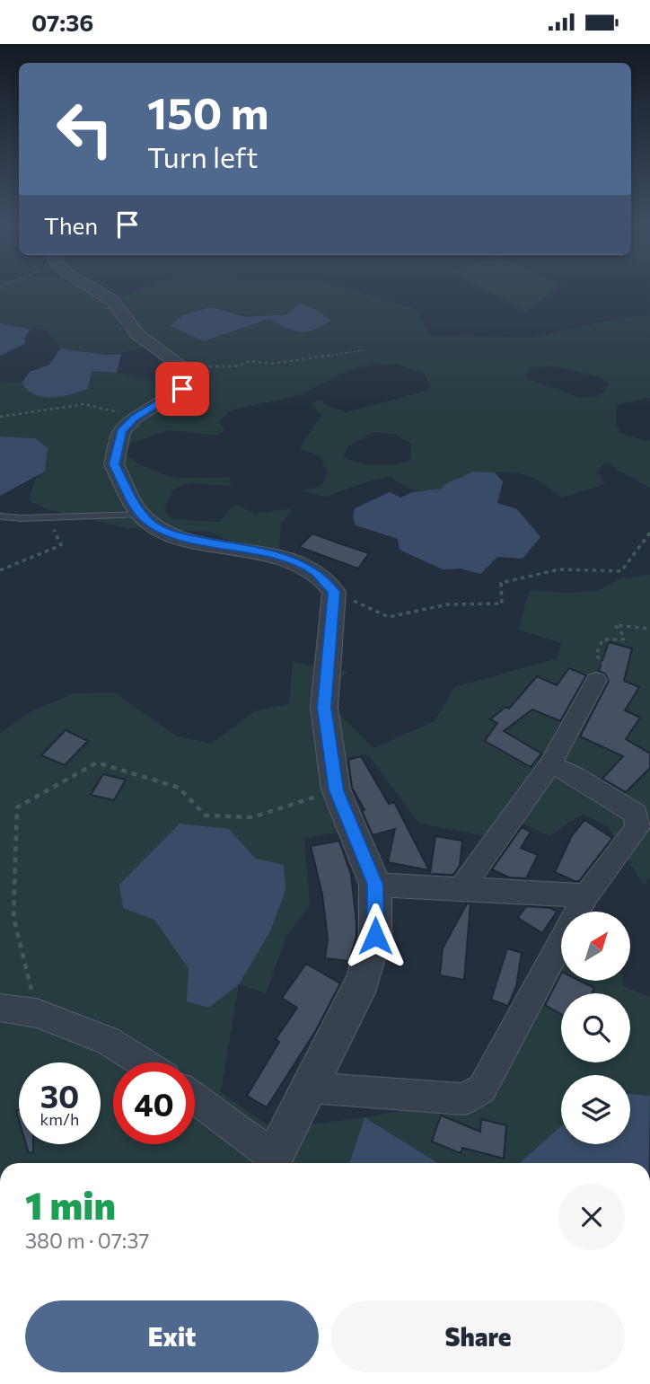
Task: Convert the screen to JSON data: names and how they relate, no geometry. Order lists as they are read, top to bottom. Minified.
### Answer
{"north":"top right","page":{"status":"07:36","turn":["150 m","Turn left"],"then":"Then","speed":"30 km/h","limit":"40","heading":["1 min","380 m · 07:37"],"buttons":["Exit","Share"]}}
